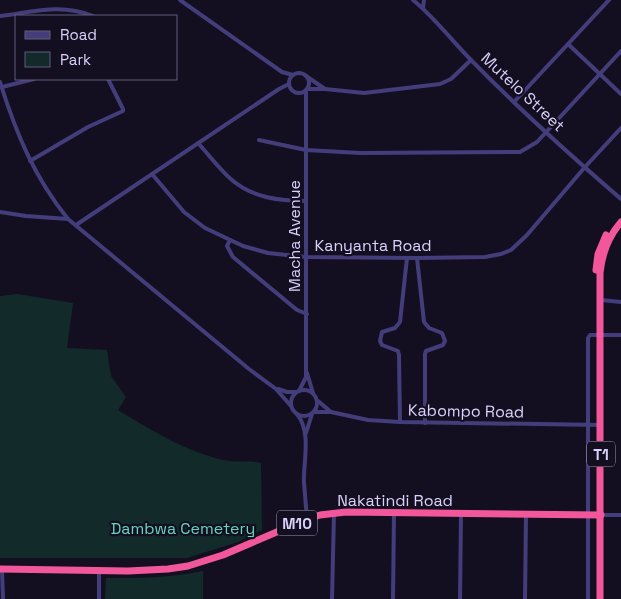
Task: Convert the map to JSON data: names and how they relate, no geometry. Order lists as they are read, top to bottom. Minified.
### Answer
{"streets":{"highway":["T1","Nakatindi Road","M10"],"street":["Mutelo Street","Macha Avenue","Kanyanta Road","Kabompo Road"]},"crossings":[["Mutelo Street","Kanyanta Road"],["Macha Avenue","Kanyanta Road"],["Macha Avenue","Kabompo Road"],["Kabompo Road","T1"],["T1","Nakatindi Road"]],"parks":["Dambwa Cemetery"],"legend":["Road","Park"]}
